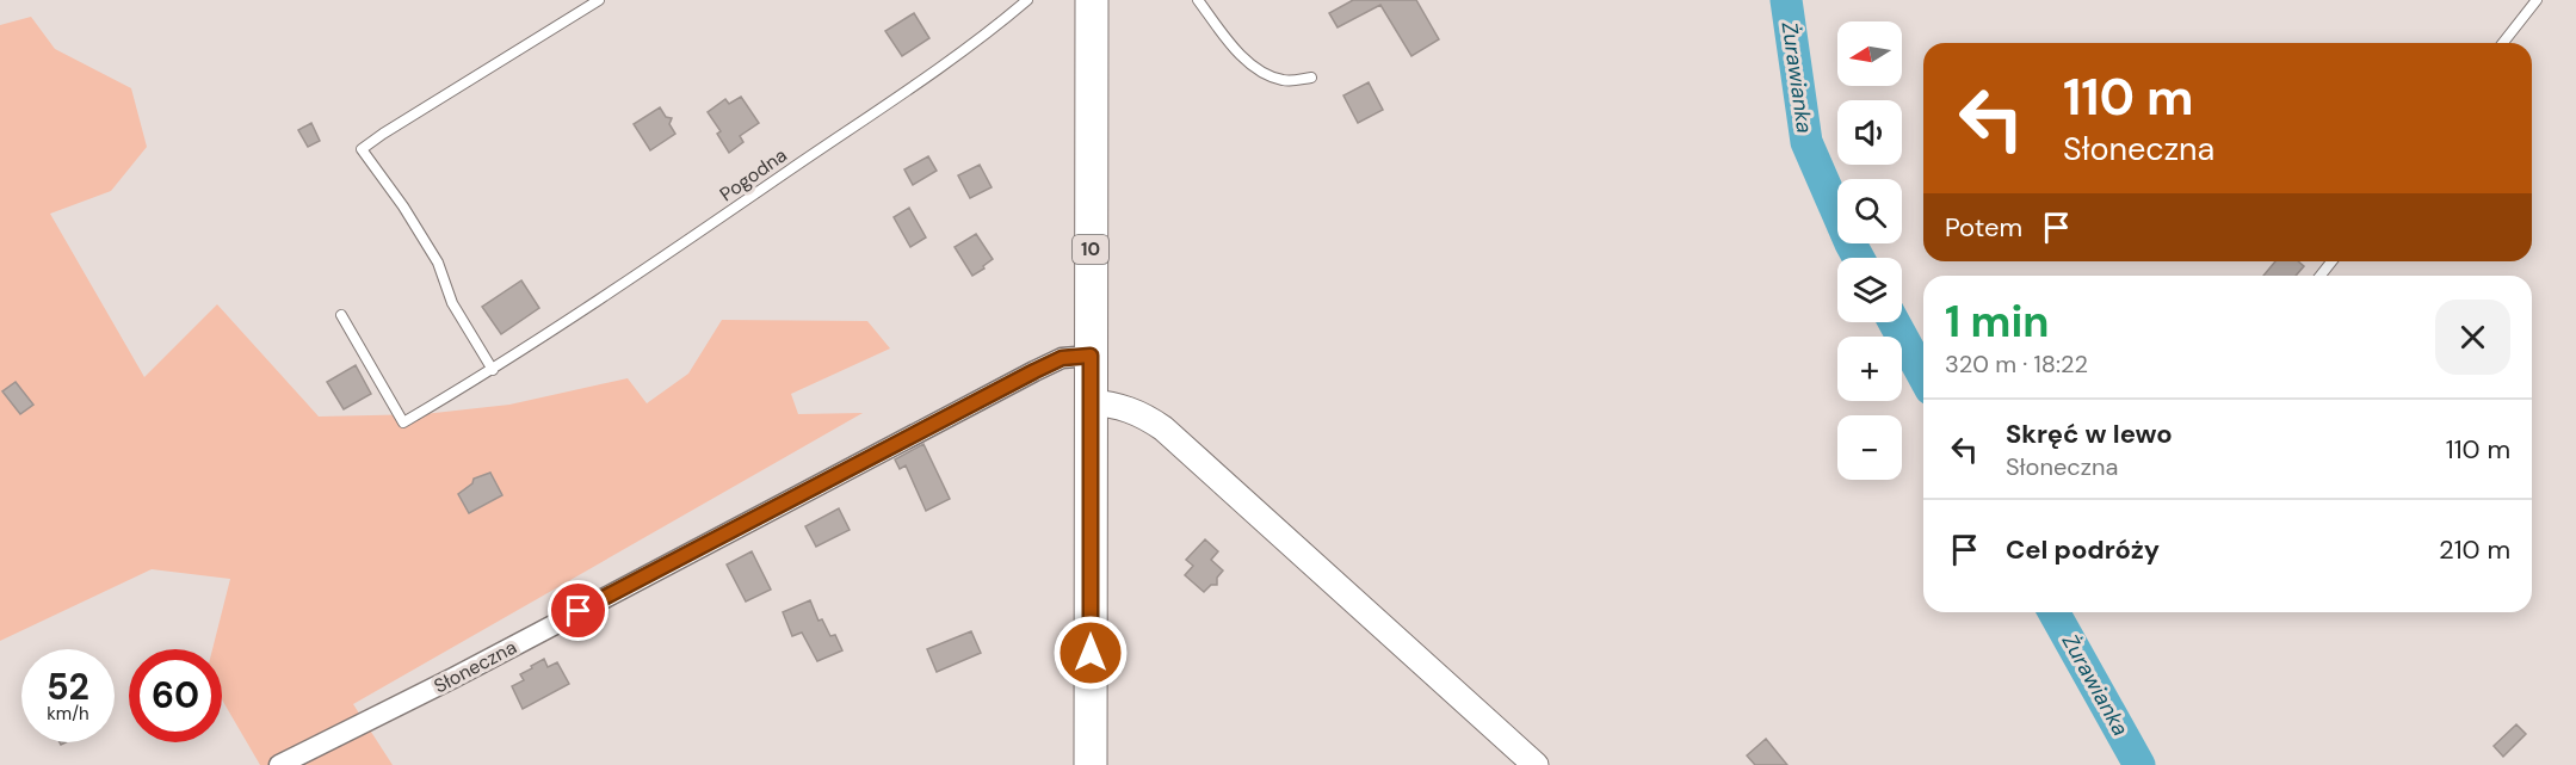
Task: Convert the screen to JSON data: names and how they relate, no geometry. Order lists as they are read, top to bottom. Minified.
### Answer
{"streets":{"main road":["10"],"street":["Słoneczna"],"lane":["Pogodna"]},"crossings":[["10","Słoneczna"]],"water":["Żurawianka"],"north":"left","page":{"map_buttons":["+","−"],"turn":["110 m","Słoneczna"],"then":"Potem","heading":["1 min","320 m · 18:22"],"list":[{"name":"Skręć w lewo","note":"Słoneczna","value":"110 m"},{"name":"Cel podróży","value":"210 m"}],"speed":"52 km/h","limit":"60"}}
